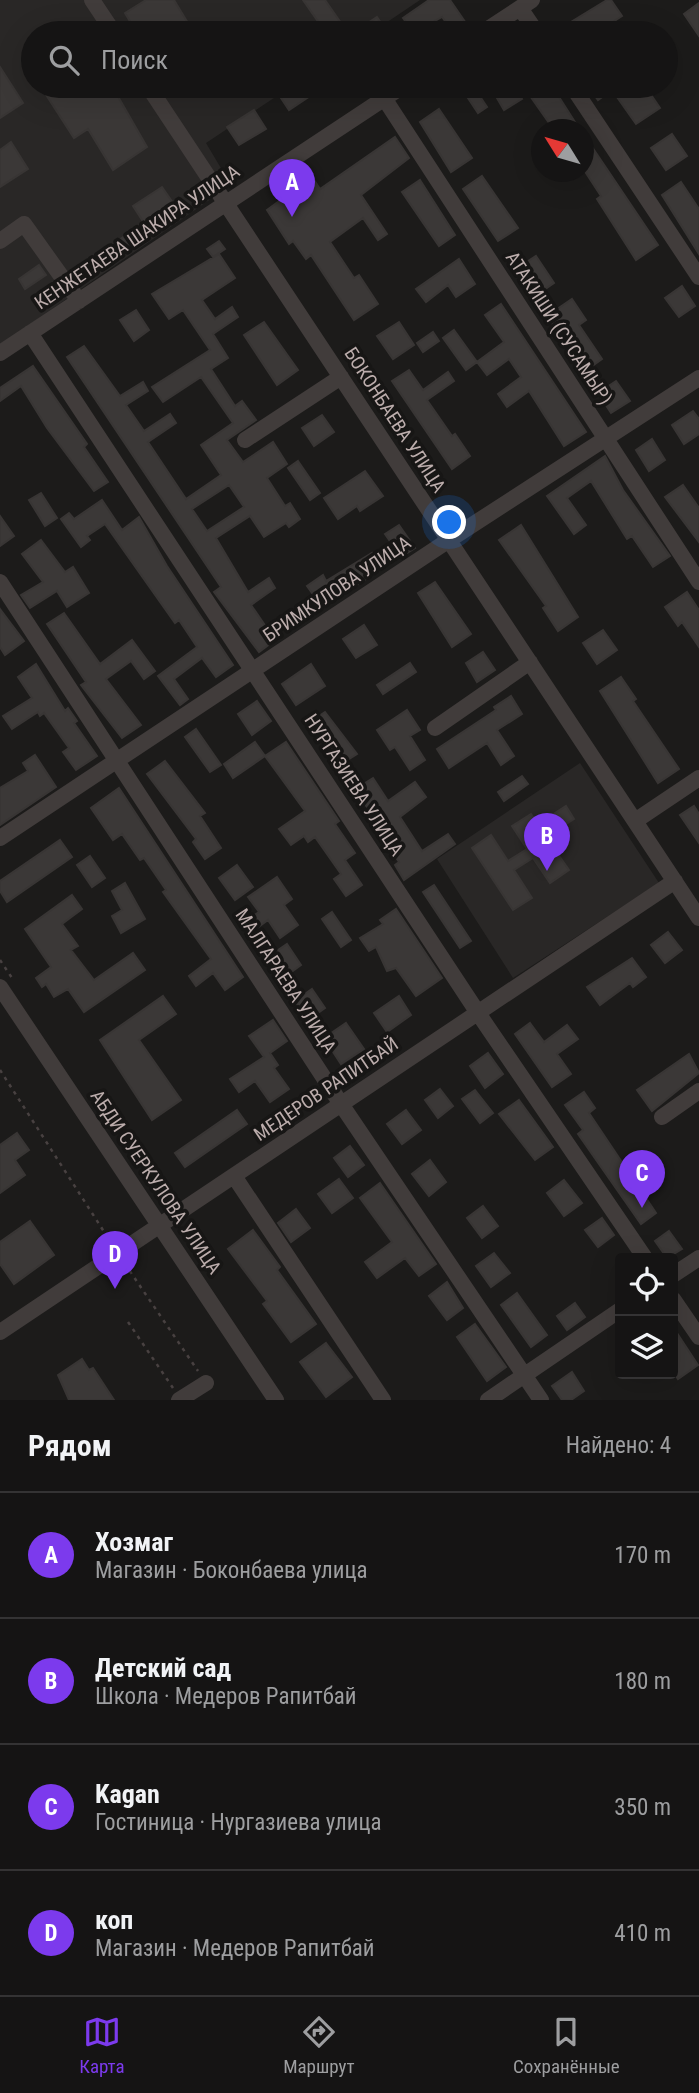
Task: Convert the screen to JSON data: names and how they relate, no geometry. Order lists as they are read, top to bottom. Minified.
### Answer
{"streets":{"street":["КЕНЖЕТАЕВА ШАКИРА УЛИЦА","АТАКИШИ (СУСАМЫР)","БОКОНБАЕВА УЛИЦА","БРИМКУЛОВА УЛИЦА","НУРГАЗИЕВА УЛИЦА","МАЛГАРАЕВА УЛИЦА","МЕДЕРОВ РАПИТБАЙ","АБДИ СУЕРКУЛОВА УЛИЦА"]},"crossings":[["КЕНЖЕТАЕВА ШАКИРА УЛИЦА","АТАКИШИ (СУСАМЫР)"],["КЕНЖЕТАЕВА ШАКИРА УЛИЦА","БОКОНБАЕВА УЛИЦА"],["КЕНЖЕТАЕВА ШАКИРА УЛИЦА","НУРГАЗИЕВА УЛИЦА"],["АТАКИШИ (СУСАМЫР)","БРИМКУЛОВА УЛИЦА"],["БОКОНБАЕВА УЛИЦА","БРИМКУЛОВА УЛИЦА"],["БОКОНБАЕВА УЛИЦА","МЕДЕРОВ РАПИТБАЙ"],["БРИМКУЛОВА УЛИЦА","НУРГАЗИЕВА УЛИЦА"],["БРИМКУЛОВА УЛИЦА","МАЛГАРАЕВА УЛИЦА"],["НУРГАЗИЕВА УЛИЦА","МЕДЕРОВ РАПИТБАЙ"],["МАЛГАРАЕВА УЛИЦА","МЕДЕРОВ РАПИТБАЙ"],["МЕДЕРОВ РАПИТБАЙ","АБДИ СУЕРКУЛОВА УЛИЦА"]],"north":"top left","page":{"search":"Поиск","pins":["A","B","C","D"],"heading":["Рядом","Найдено: 4"],"list":[{"mark":"A","name":"Хозмаг","note":"Магазин · Боконбаева улица","value":"170 m"},{"mark":"B","name":"Детский сад","note":"Школа · Медеров Рапитбай","value":"180 m"},{"mark":"C","name":"Kagan","note":"Гостиница · Нургазиева улица","value":"350 m"},{"mark":"D","name":"коп","note":"Магазин · Медеров Рапитбай","value":"410 m"}],"nav":["Карта","Маршрут","Сохранённые"]}}
